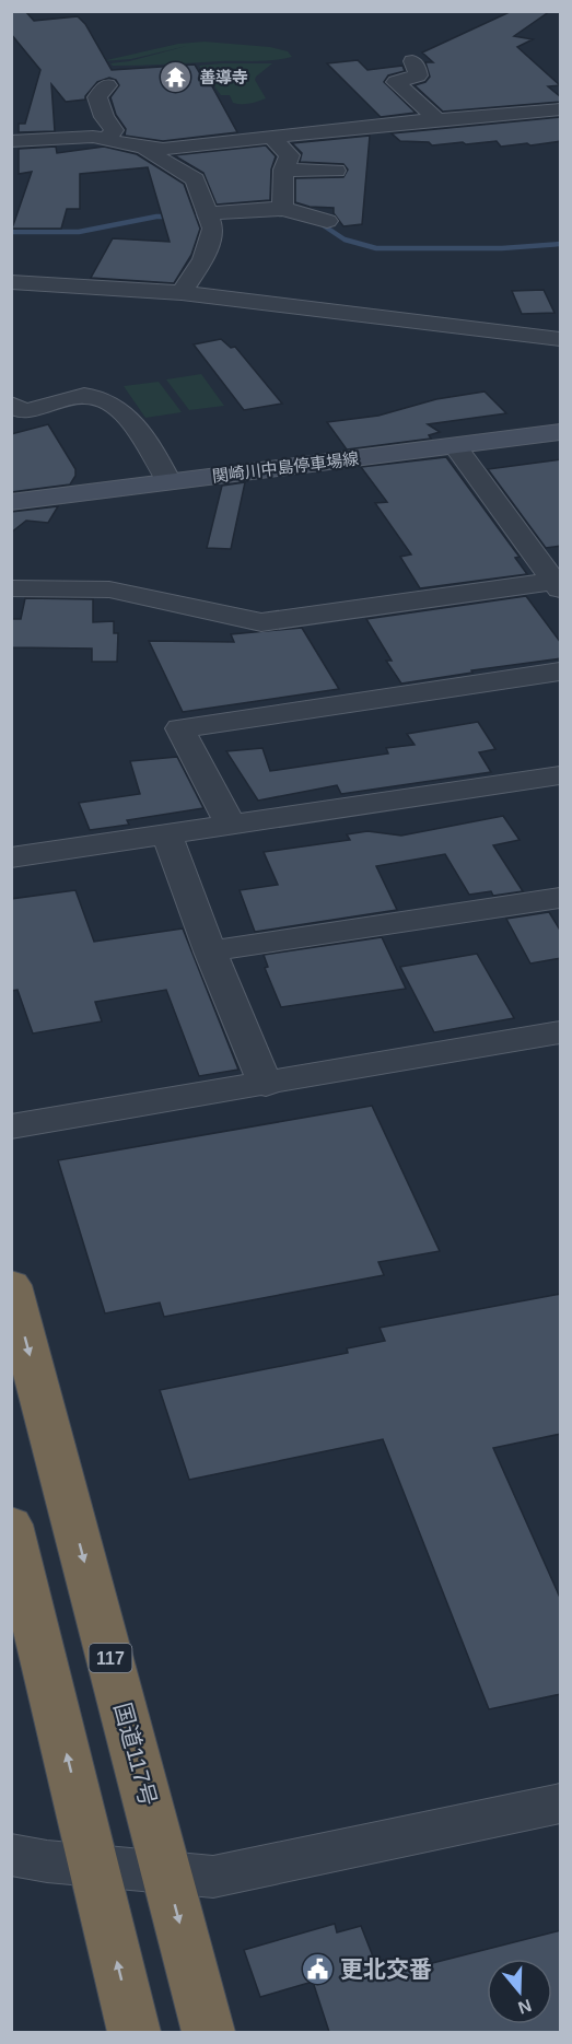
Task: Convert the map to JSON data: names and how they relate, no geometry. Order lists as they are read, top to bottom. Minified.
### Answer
{"streets":{"highway":["117","国道117号"],"main road":["関崎川中島停車場線"]},"places":{"temple":["善導寺"],"public building":["更北交番"]},"north":"bottom"}
